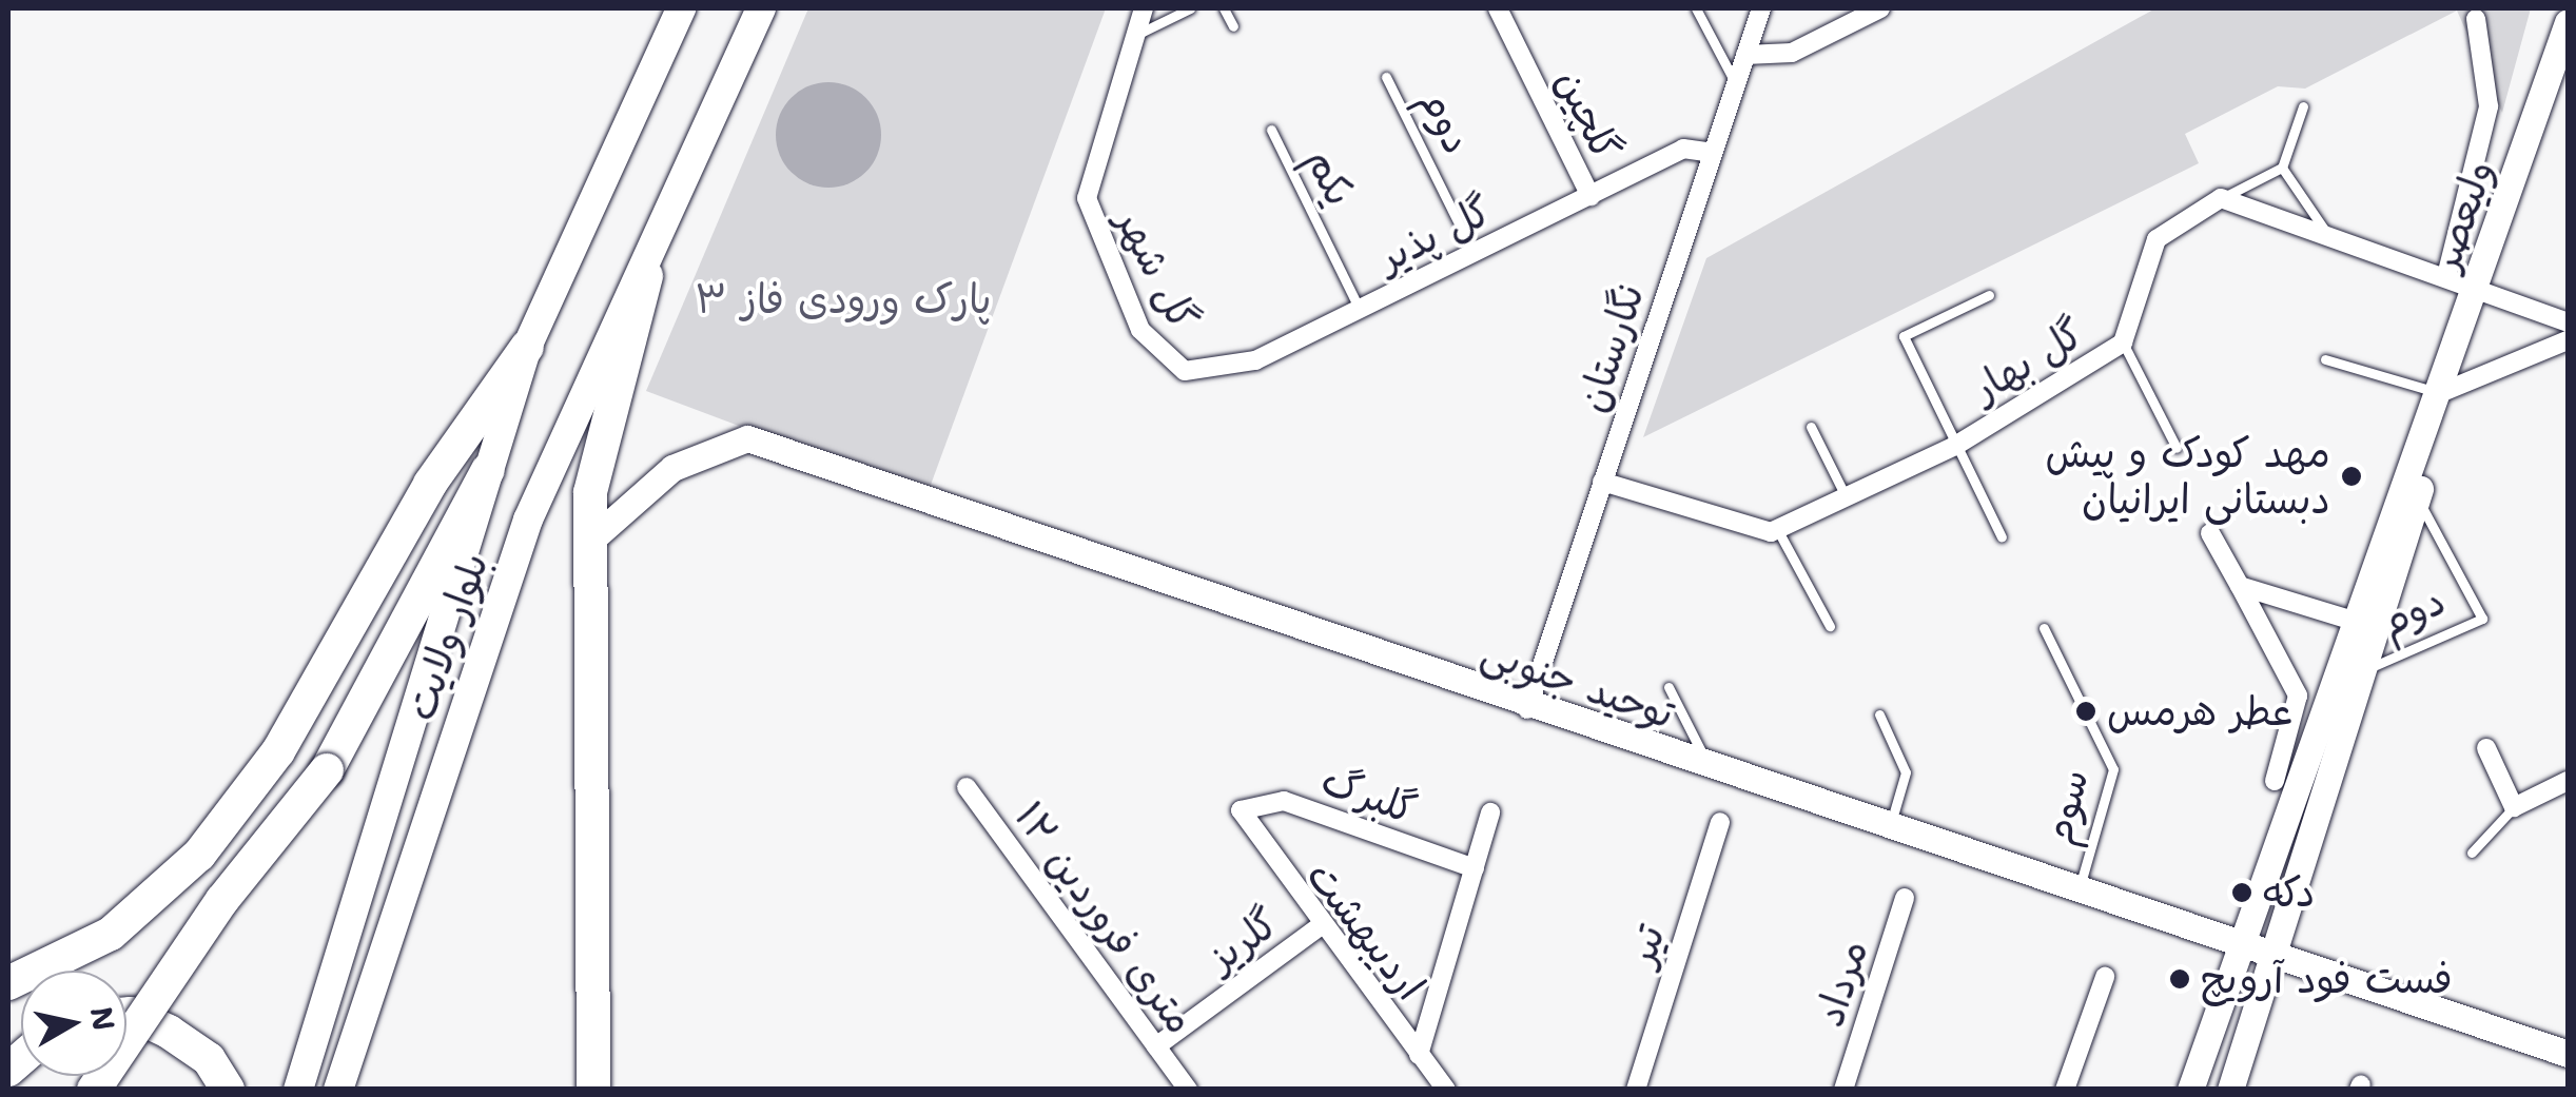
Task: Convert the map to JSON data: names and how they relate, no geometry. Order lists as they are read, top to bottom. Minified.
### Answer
{"streets":{"main road":["بلوار ولایت"],"street":["گلچین","ولیعصر","گل پذیر","گل شهر","نگارستان","گل بهار","توحید جنوبی","گلبرگ","۱۲ متری فروردین","اردیبهشت","گلریز","تیر","مرداد"],"lane":["دوم","یکم","سوم"]},"crossings":[["گلچین","گل پذیر"],["دوم","گل پذیر"],["یکم","گل پذیر"],["گل پذیر","گل شهر"],["گل پذیر","نگارستان"],["نگارستان","توحید جنوبی"],["توحید جنوبی","سوم"],["گلبرگ","اردیبهشت"],["۱۲ متری فروردین","گلریز"],["اردیبهشت","گلریز"]],"parks":["پارک ورودی فاز ۳"],"places":["مهد کودک و پیش دبستانی ایرانیان","عطر هرمس","دکه","فست فود آرویچ"],"north":"right"}
